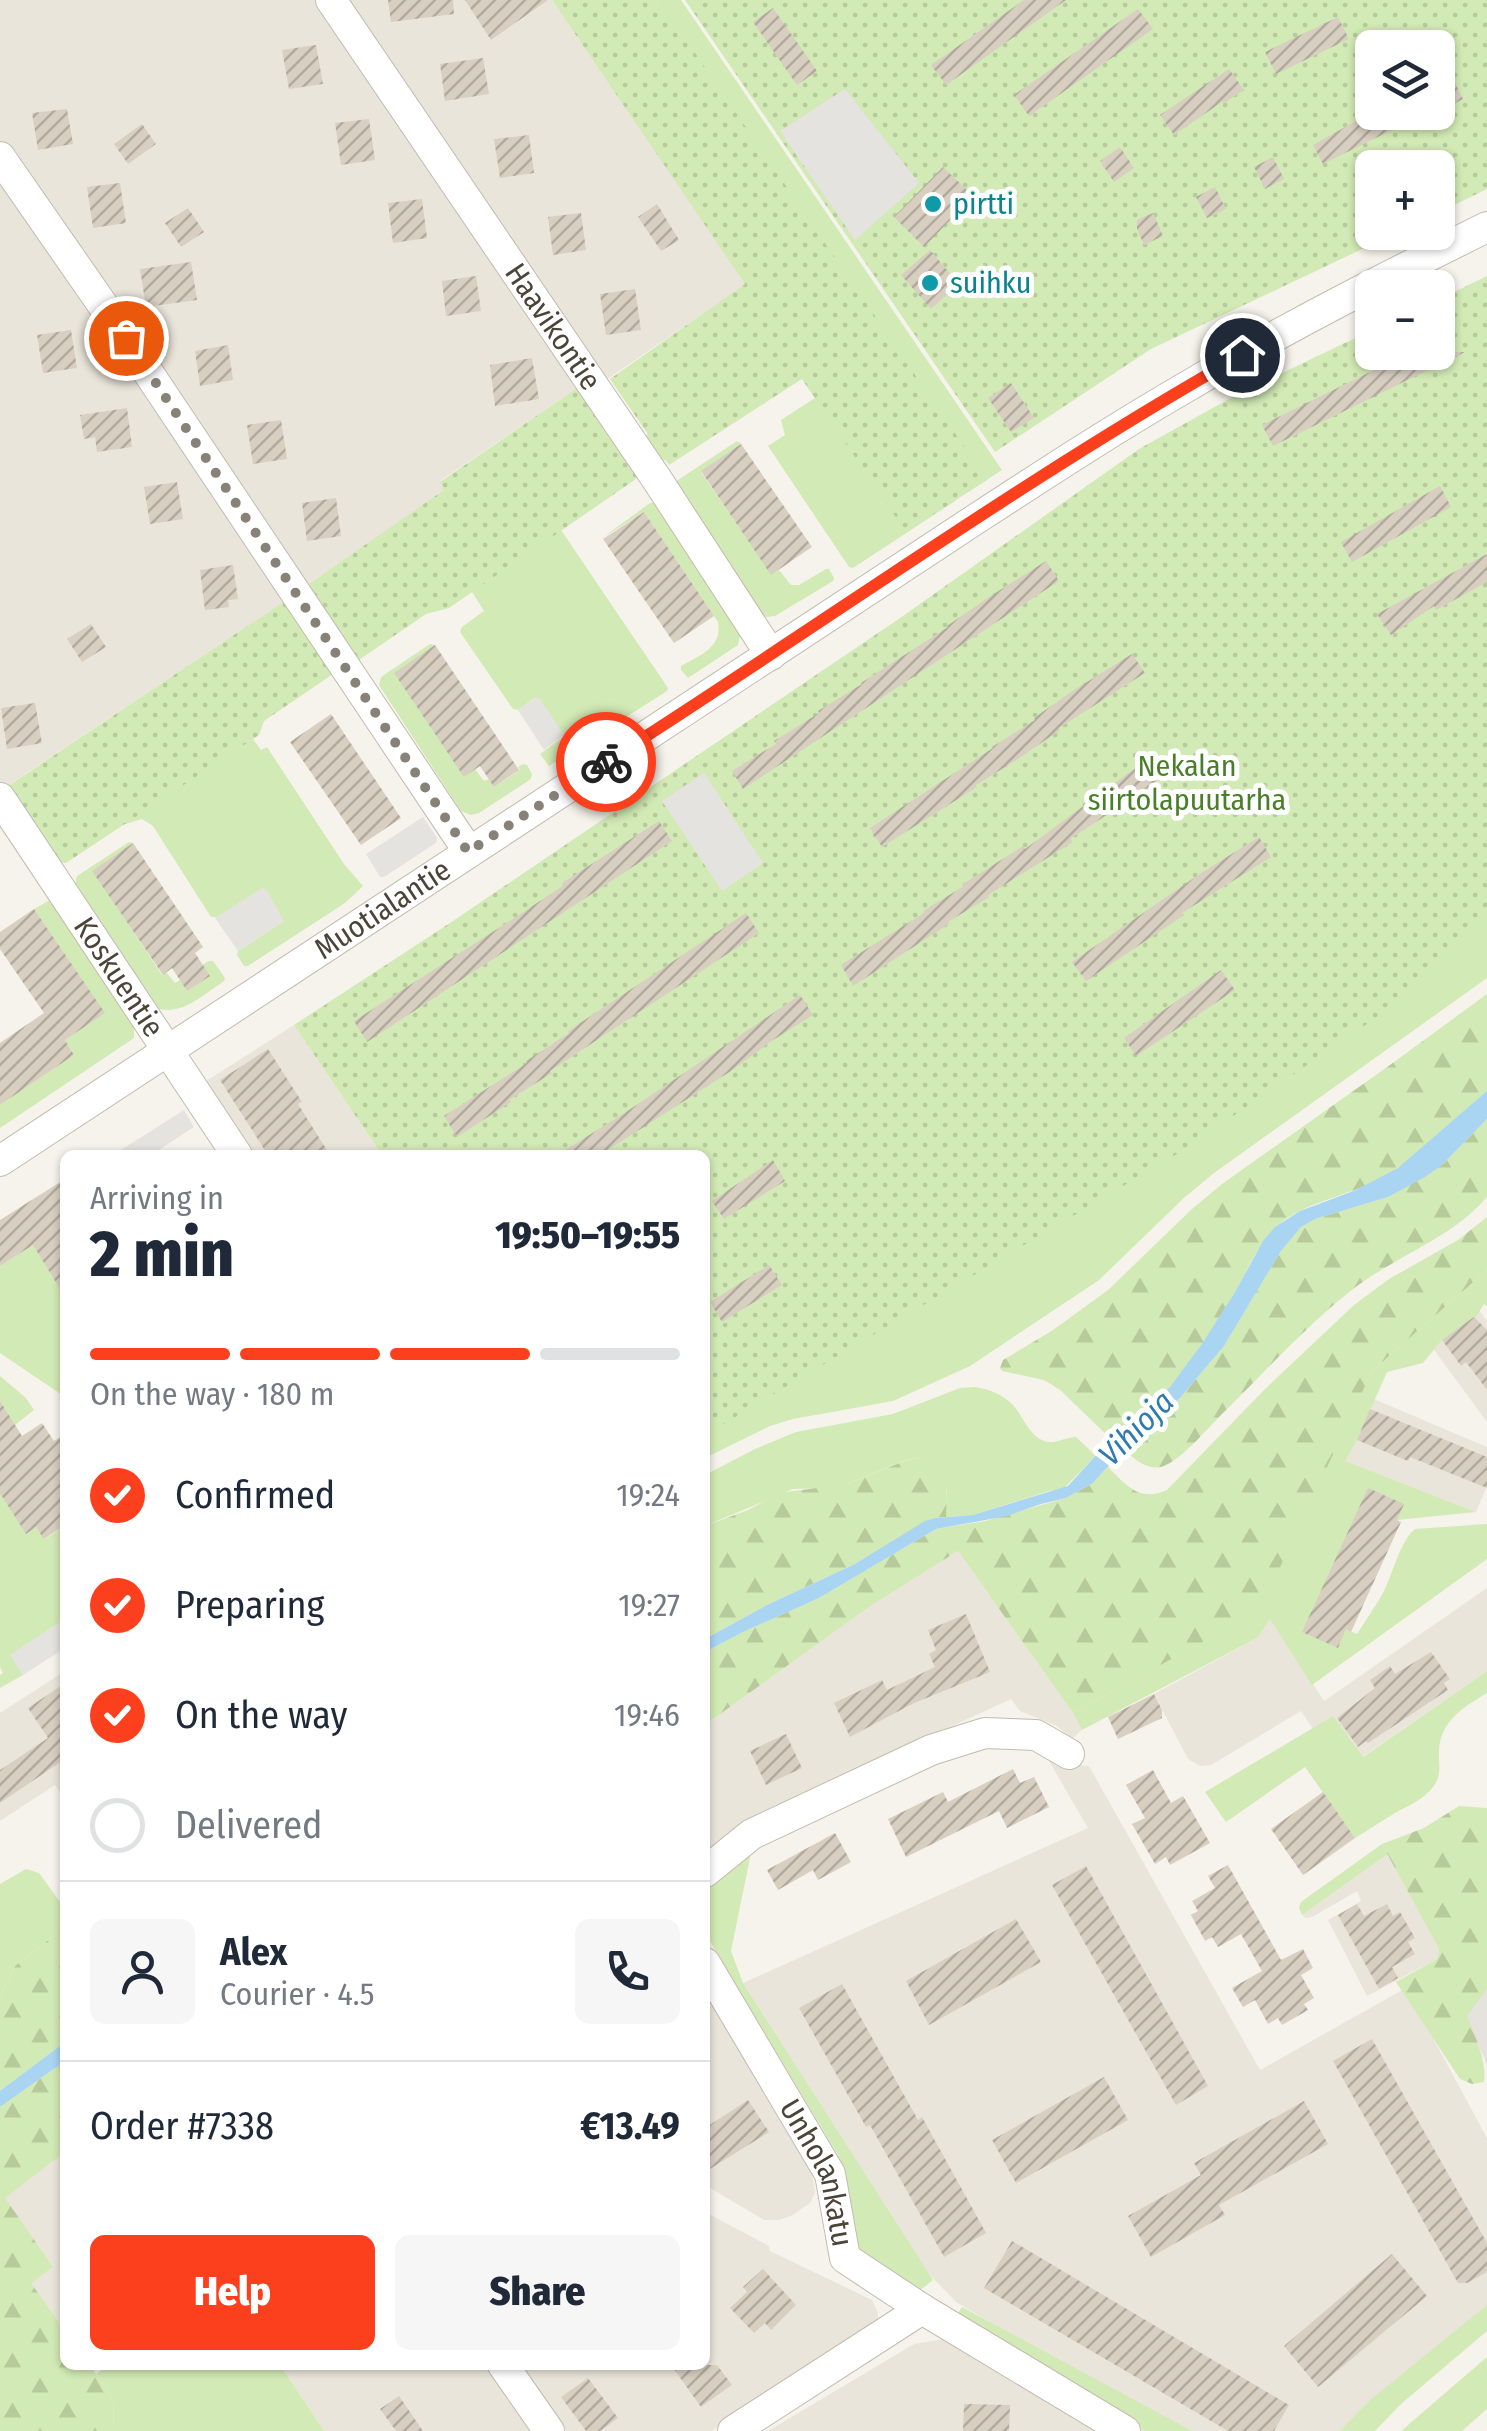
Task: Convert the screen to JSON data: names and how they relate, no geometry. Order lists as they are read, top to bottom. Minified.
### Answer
{"streets":{"street":["Haavikontie","Muotialantie","Koskuentie","Unholankatu"]},"crossings":[["Haavikontie","Muotialantie"],["Muotialantie","Koskuentie"]],"water":["Vihioja"],"parks":["Nekalan siirtolapuutarha"],"places":["pirtti","suihku"],"page":{"map_buttons":["+","−"],"heading":["2 min","Arriving in","19:50–19:55"],"panel":["Alex","Courier · 4.5","Order #7338","€13.49"],"bar":"On the way · 180 m","list":[["Confirmed","19:24"],["Preparing","19:27"],["On the way","19:46"],"Delivered"],"buttons":["Help","Share"]}}
